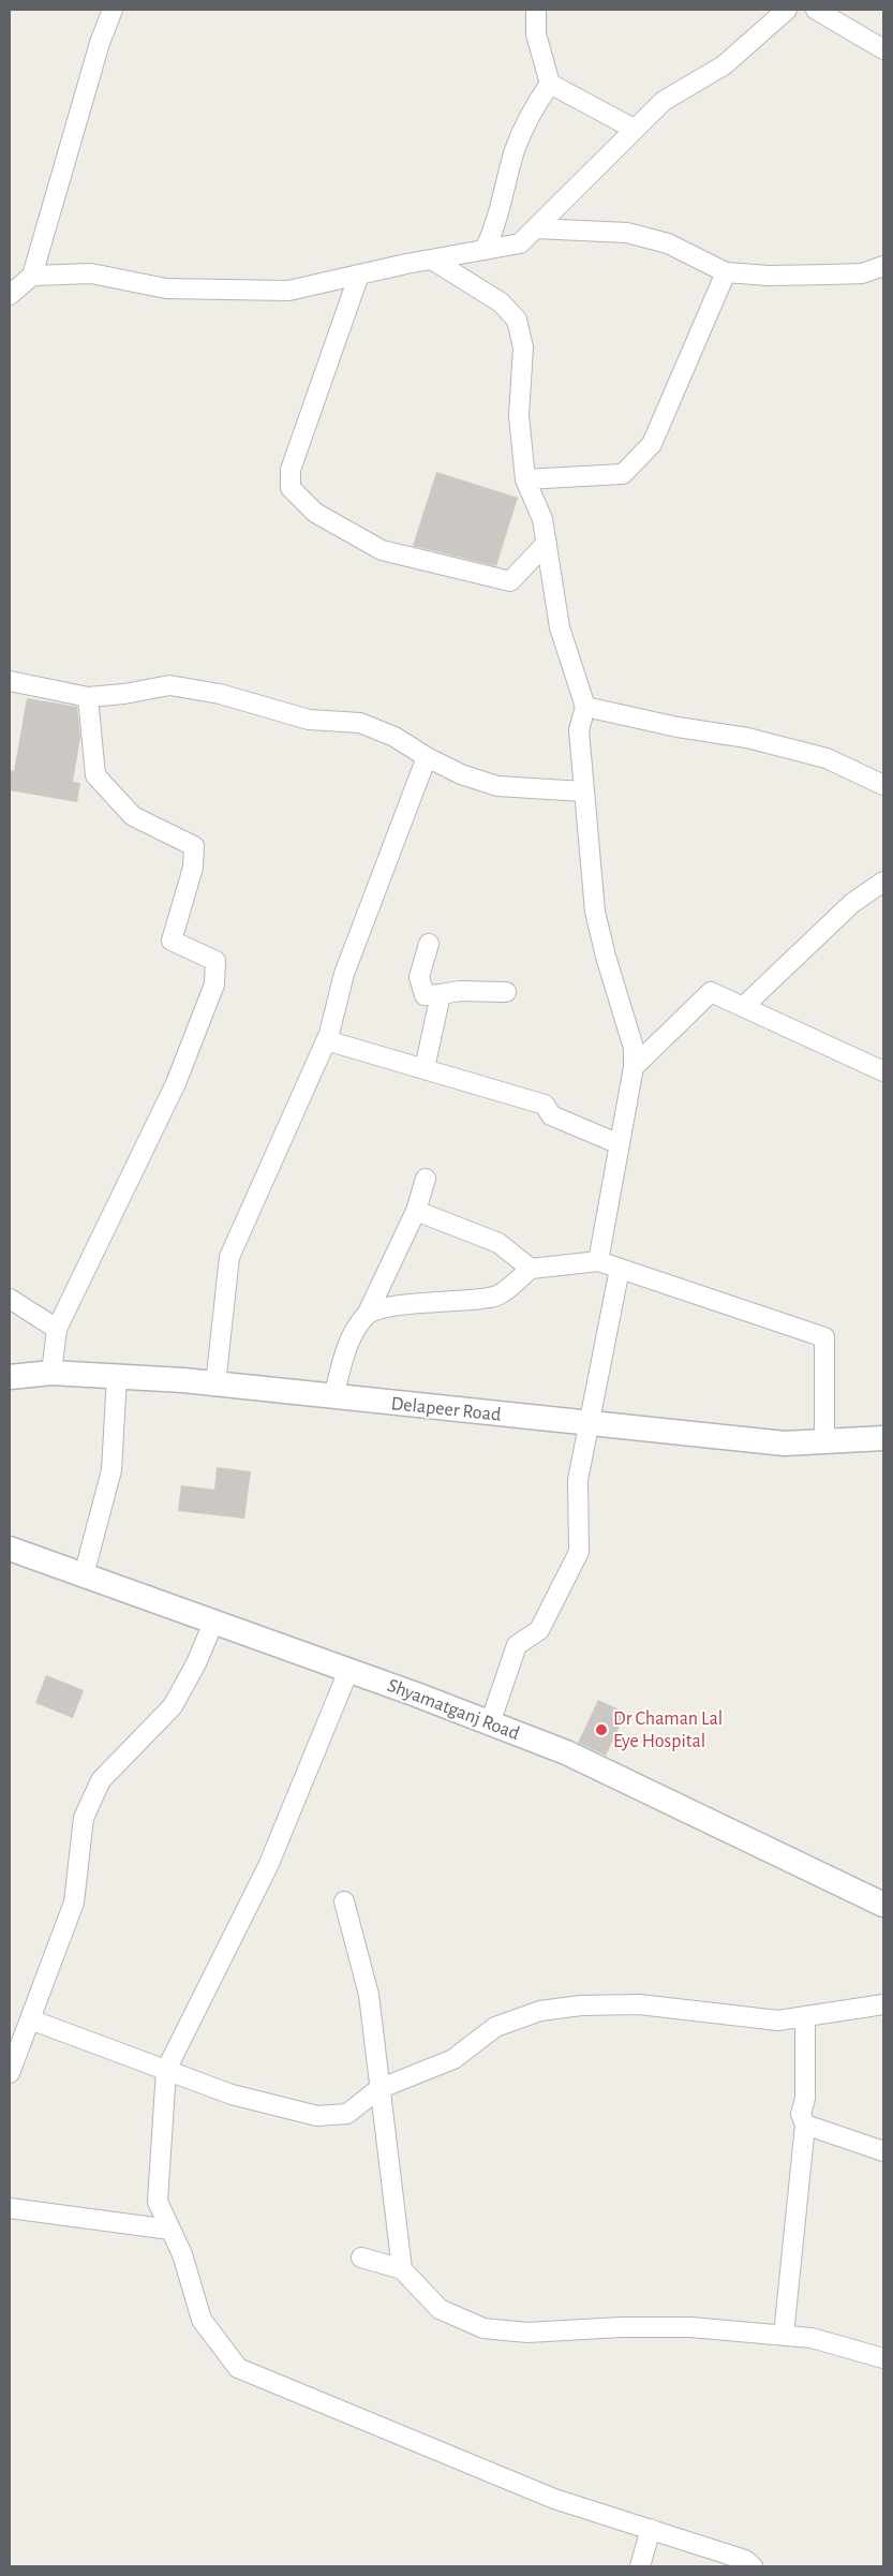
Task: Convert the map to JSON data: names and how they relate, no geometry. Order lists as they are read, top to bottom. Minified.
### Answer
{"streets":{"street":["Delapeer Road","Shyamatganj Road"]},"places":["Dr Chaman Lal Eye Hospital"]}
